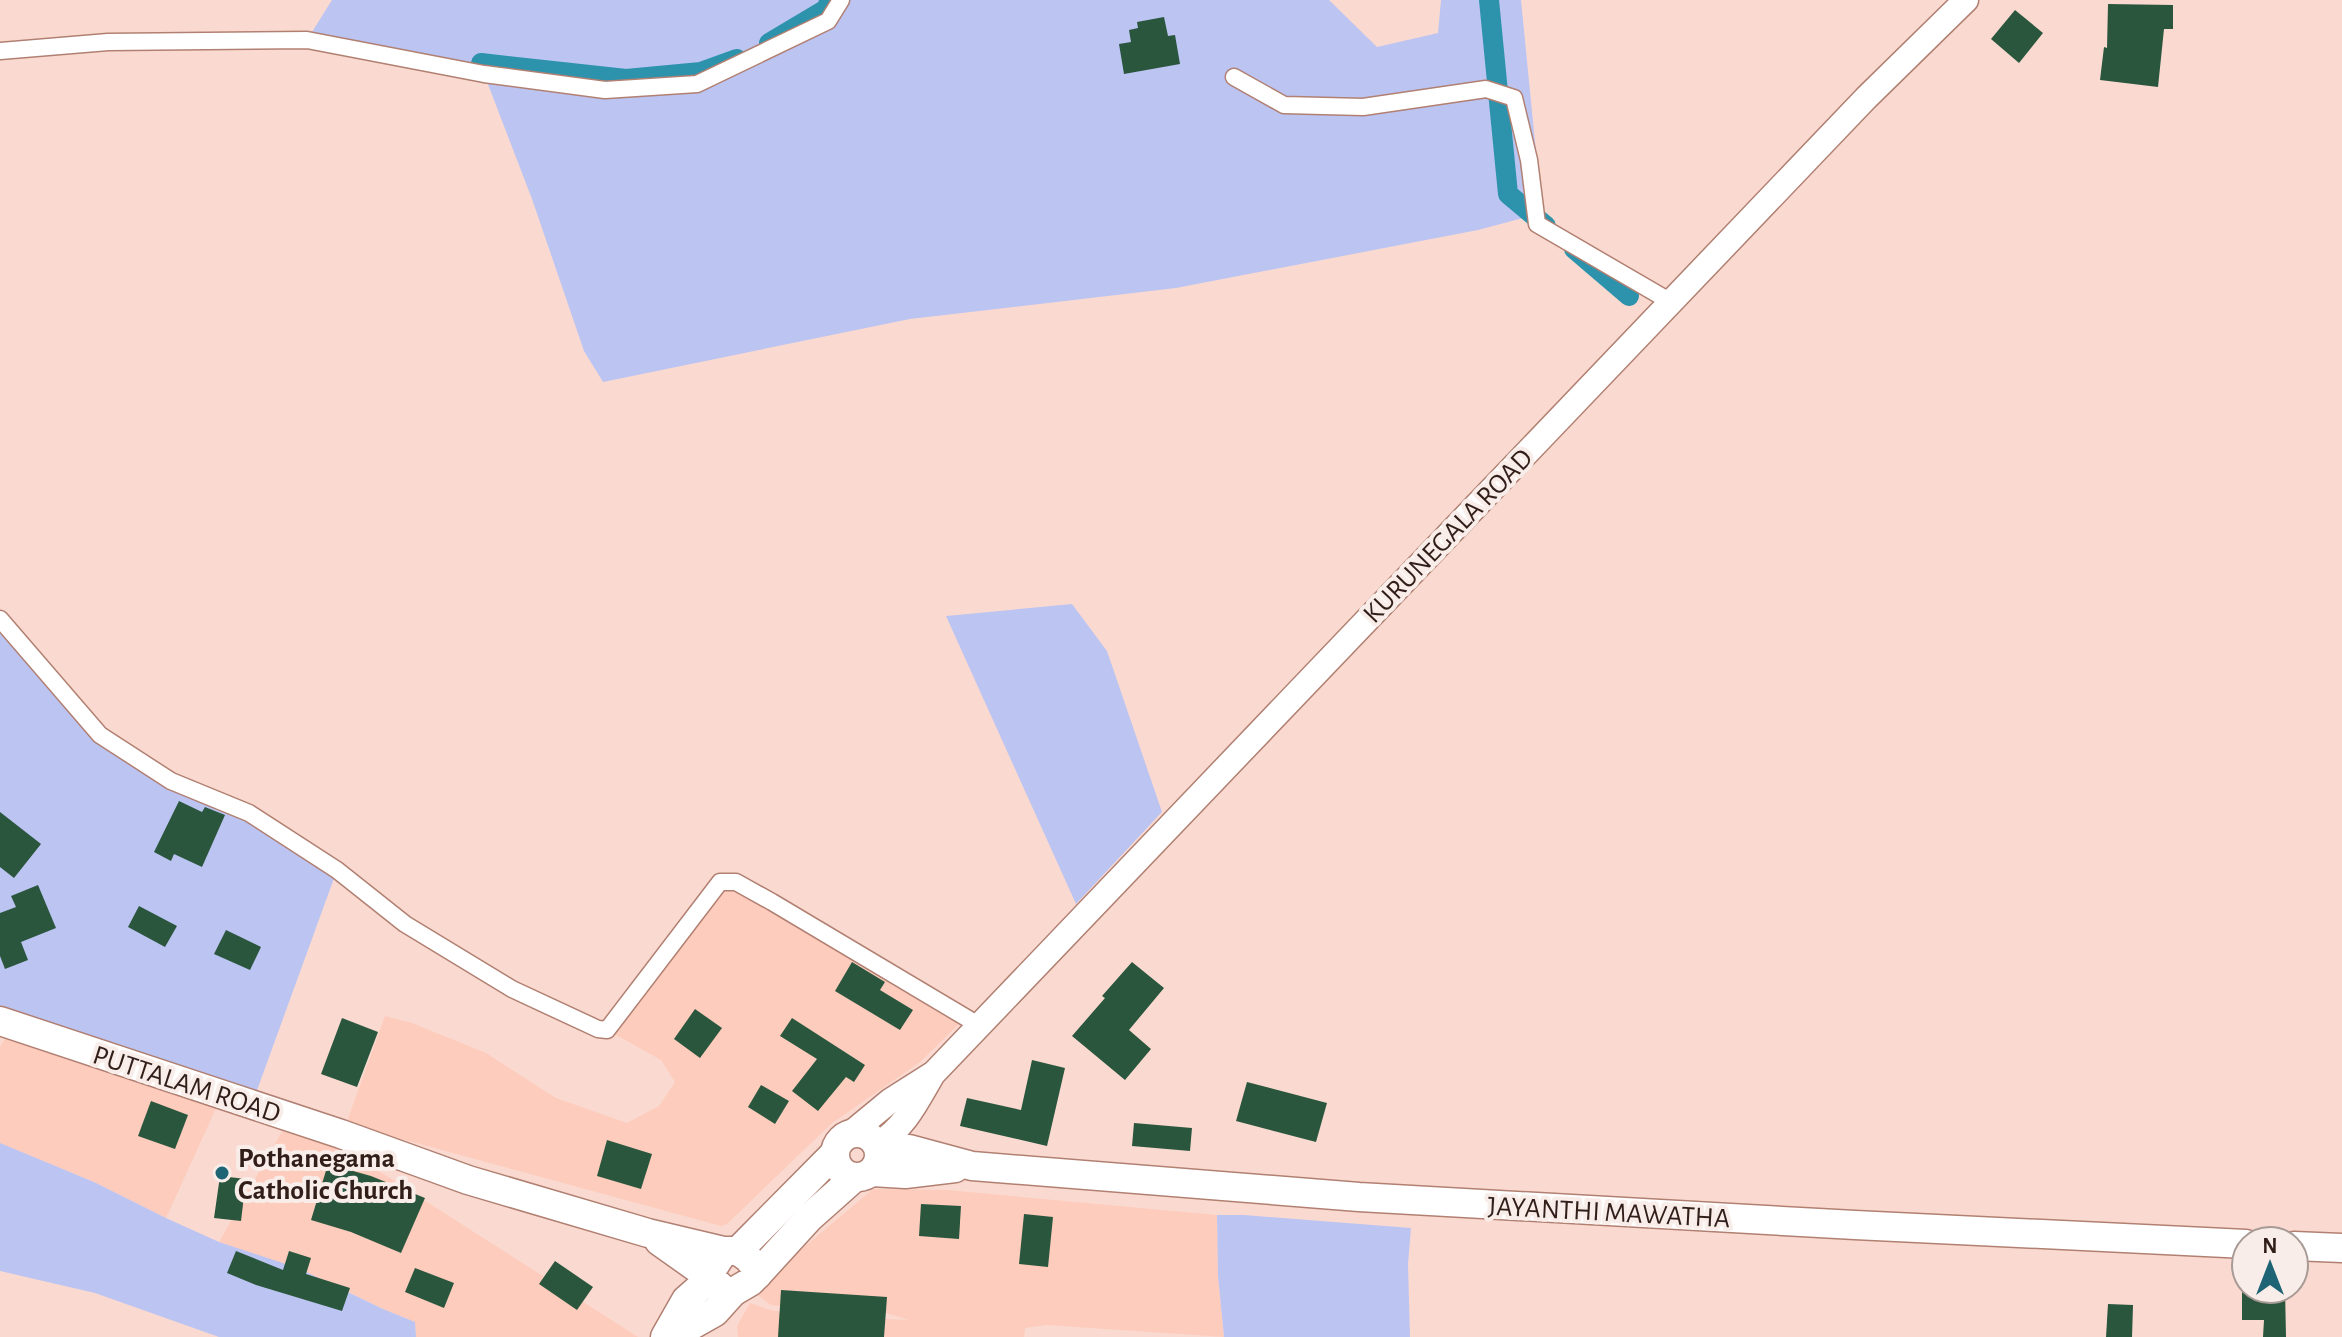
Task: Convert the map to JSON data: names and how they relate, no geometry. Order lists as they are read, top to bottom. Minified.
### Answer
{"streets":{"highway":["PUTTALAM ROAD","JAYANTHI MAWATHA"],"main road":["KURUNEGALA ROAD"]},"crossings":[["KURUNEGALA ROAD","JAYANTHI MAWATHA"]],"places":["Pothanegama Catholic Church"],"north":"top"}
